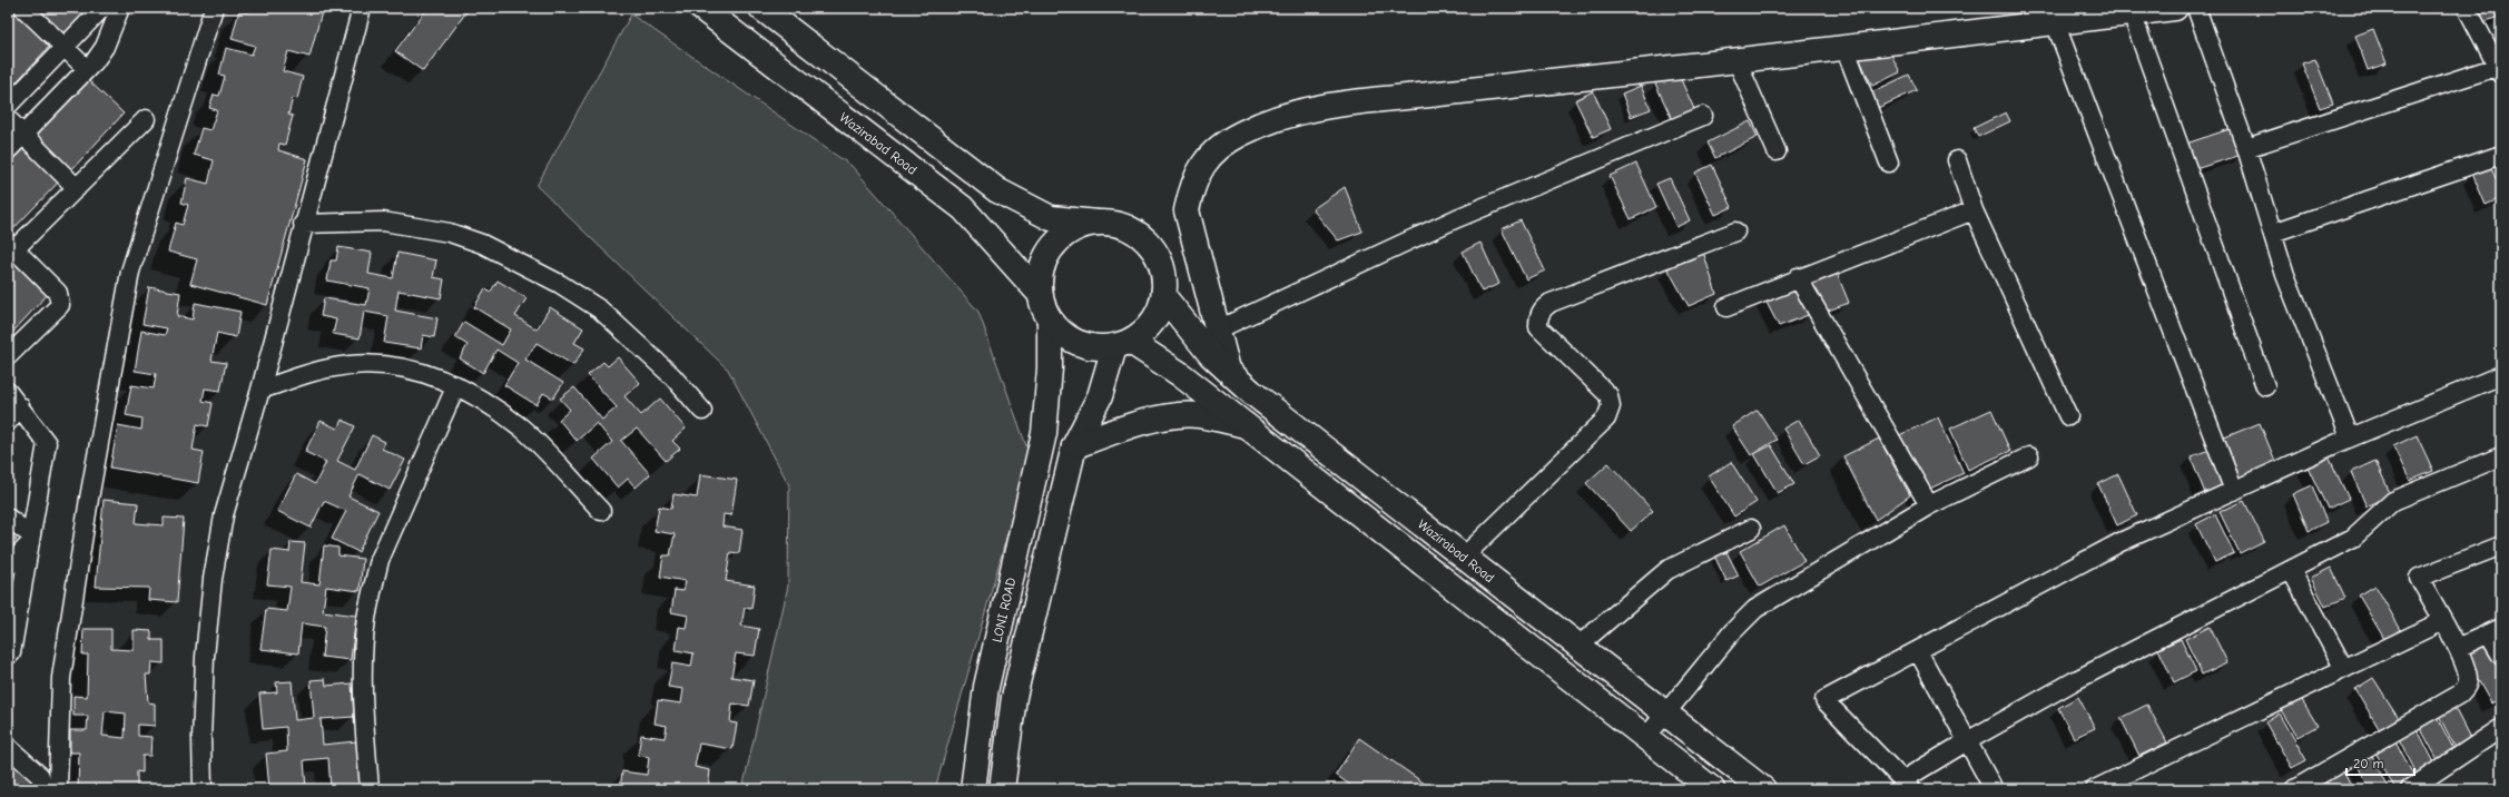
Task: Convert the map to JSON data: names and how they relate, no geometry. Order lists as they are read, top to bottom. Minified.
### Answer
{"streets":{"main road":["Wazirabad Road","LONI ROAD"]},"crossings":[["Wazirabad Road","LONI ROAD"]],"scale_bar":"20 m"}
